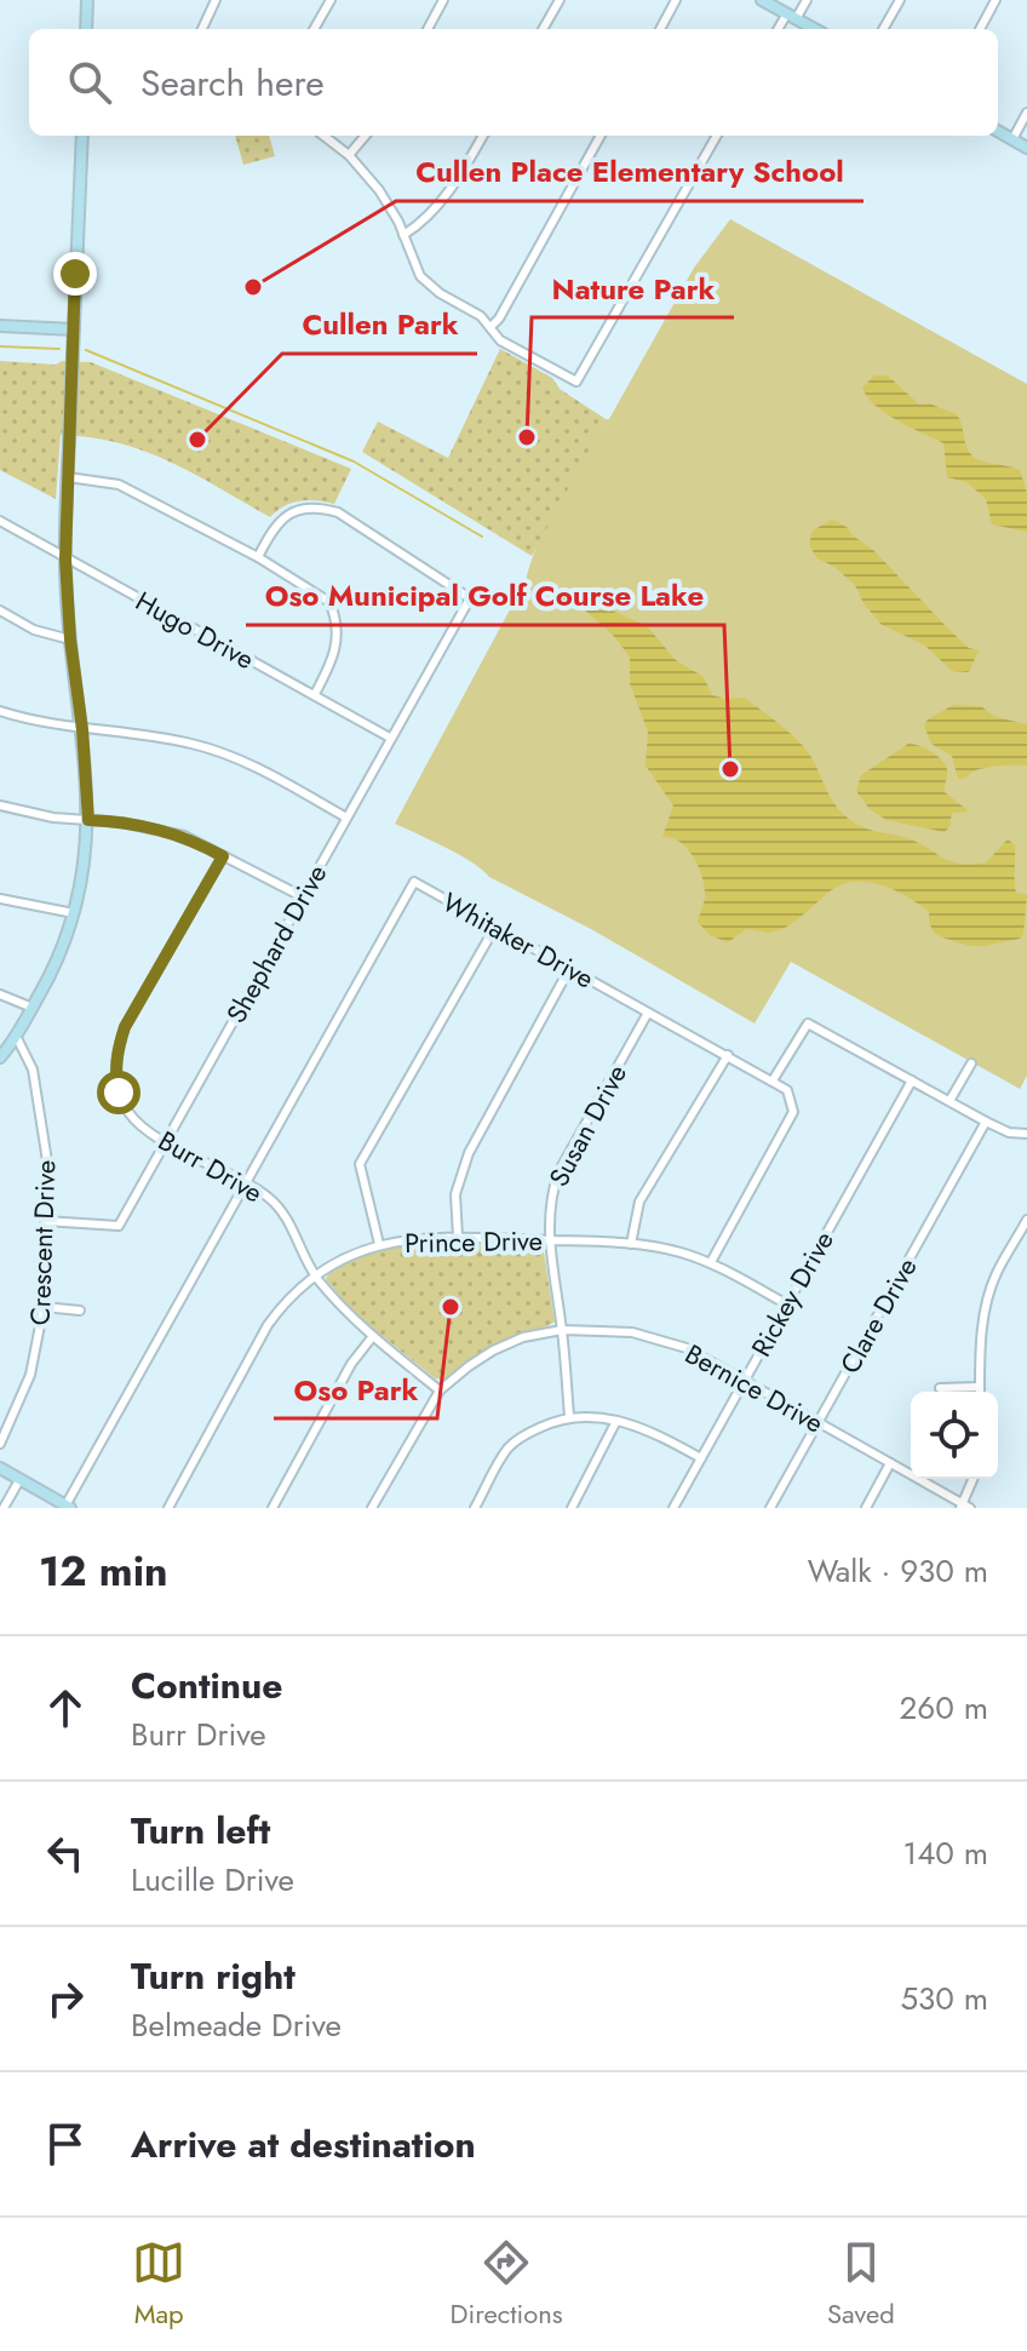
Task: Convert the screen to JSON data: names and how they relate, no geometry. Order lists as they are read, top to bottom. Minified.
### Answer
{"streets":{"street":["Hugo Drive","Whitaker Drive","Shephard Drive","Susan Drive","Burr Drive","Prince Drive","Crescent Drive","Rickey Drive","Clare Drive","Bernice Drive"]},"crossings":[["Hugo Drive","Shephard Drive"],["Whitaker Drive","Susan Drive"],["Whitaker Drive","Burr Drive"],["Shephard Drive","Burr Drive"],["Shephard Drive","Crescent Drive"],["Susan Drive","Prince Drive"],["Susan Drive","Bernice Drive"],["Burr Drive","Prince Drive"],["Burr Drive","Bernice Drive"],["Prince Drive","Rickey Drive"],["Rickey Drive","Bernice Drive"],["Clare Drive","Bernice Drive"]],"places":["Cullen Place Elementary School","Nature Park","Cullen Park","Oso Municipal Golf Course Lake","Oso Park"],"page":{"search":"Search here","heading":["12 min","Walk · 930 m"],"list":[["Continue","Burr Drive","260 m"],["Turn left","Lucille Drive","140 m"],["Turn right","Belmeade Drive","530 m"],"Arrive at destination"],"nav":["Map","Directions","Saved"]}}
